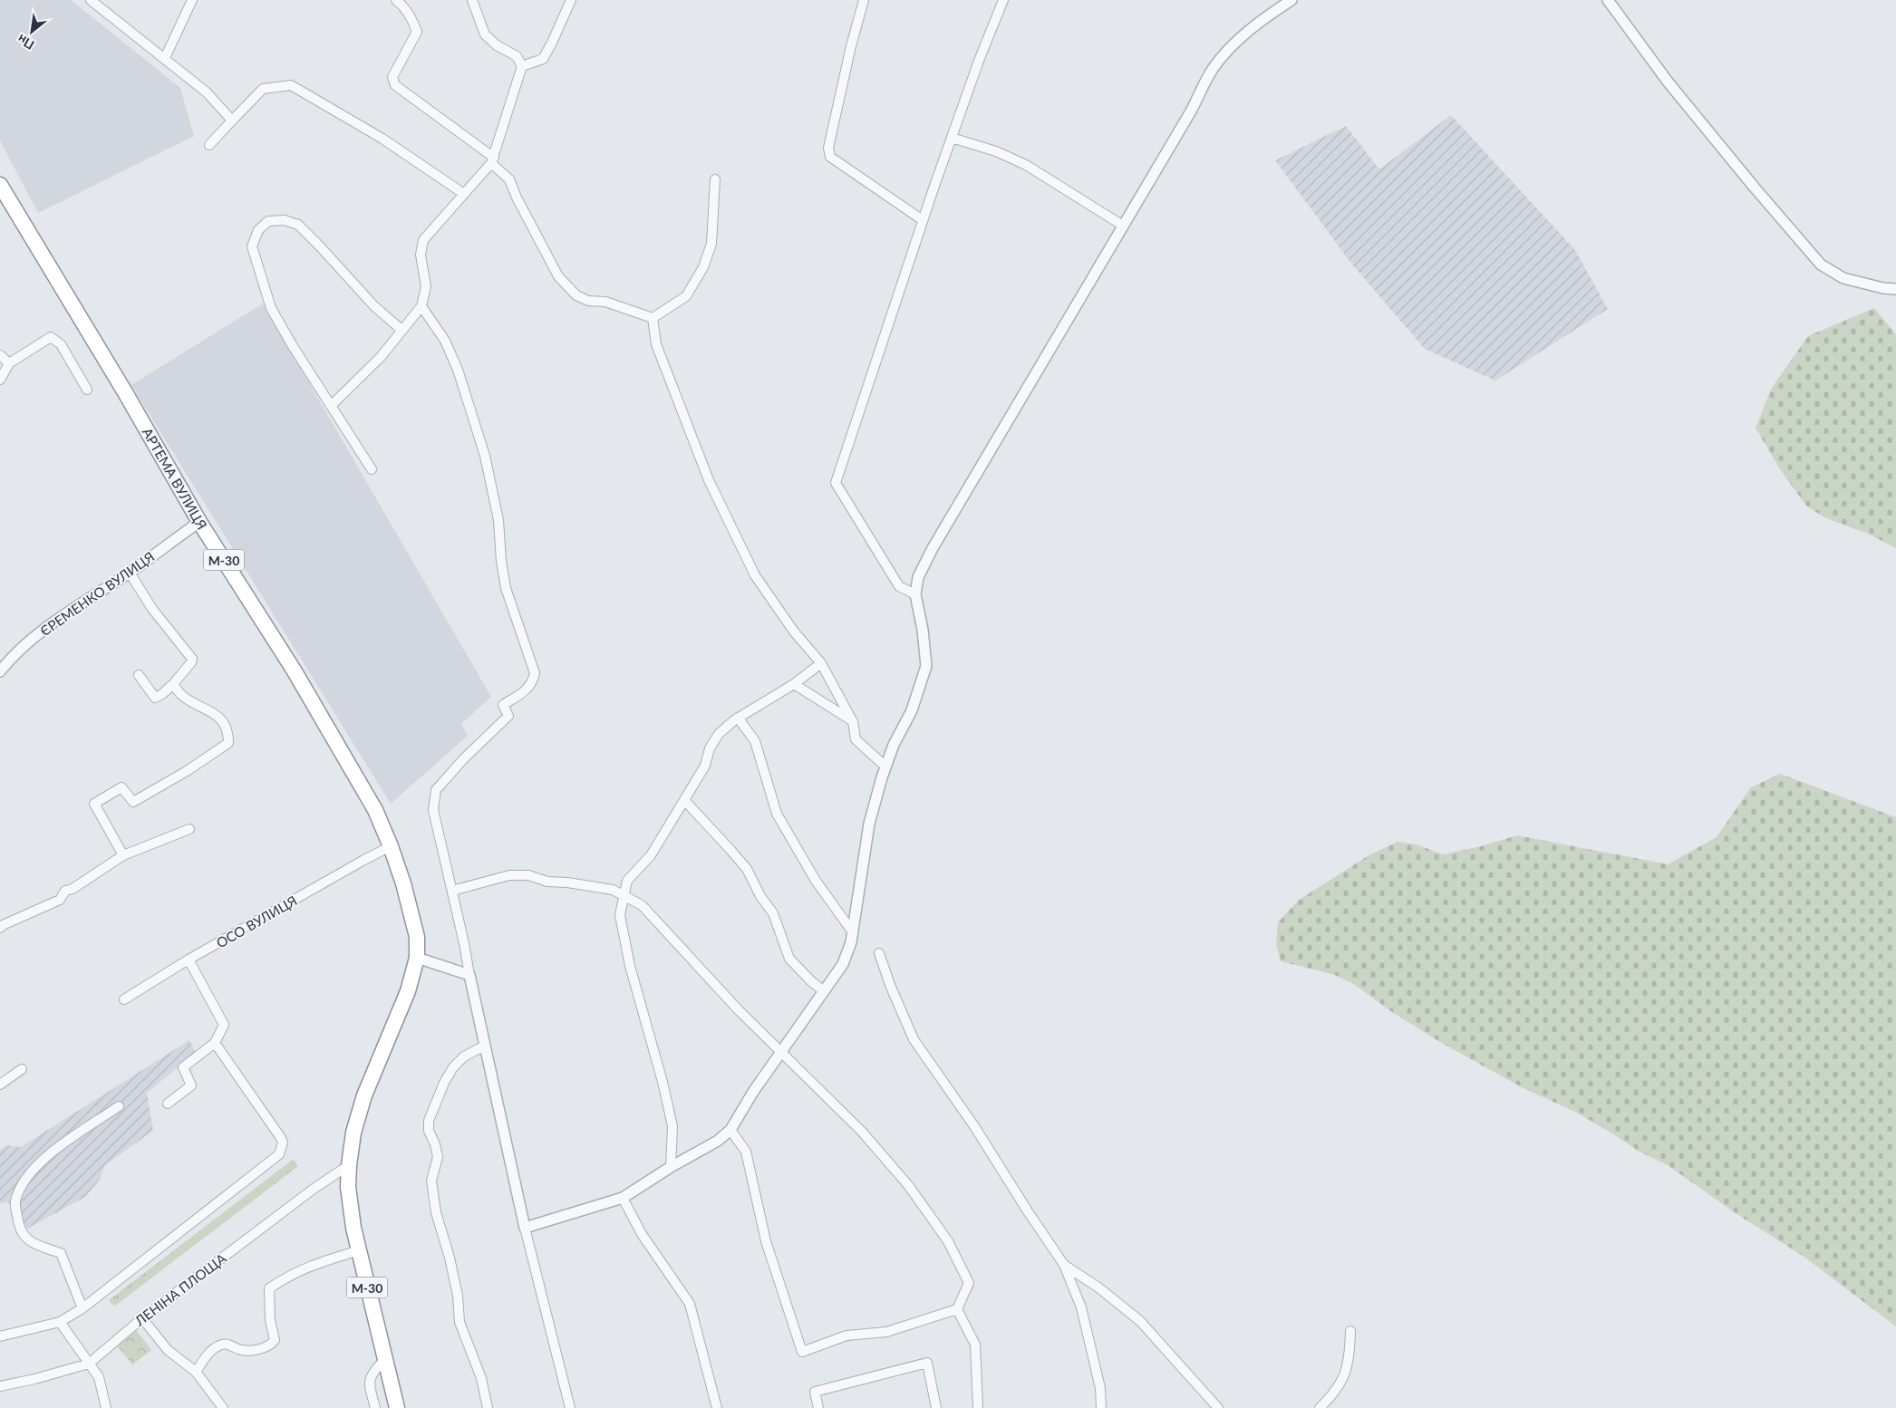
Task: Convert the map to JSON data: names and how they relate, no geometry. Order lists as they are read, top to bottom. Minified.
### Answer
{"streets":{"highway":["АРТЕМА ВУЛИЦЯ","М-30"],"street":["ЄРЕМЕНКО ВУЛИЦЯ","ОСО ВУЛИЦЯ","ЛЕНІНА ПЛОЩА"]},"crossings":[["АРТЕМА ВУЛИЦЯ","М-30"],["АРТЕМА ВУЛИЦЯ","ЄРЕМЕНКО ВУЛИЦЯ"],["АРТЕМА ВУЛИЦЯ","ОСО ВУЛИЦЯ"],["М-30","ЛЕНІНА ПЛОЩА"]],"north":"bottom left"}
